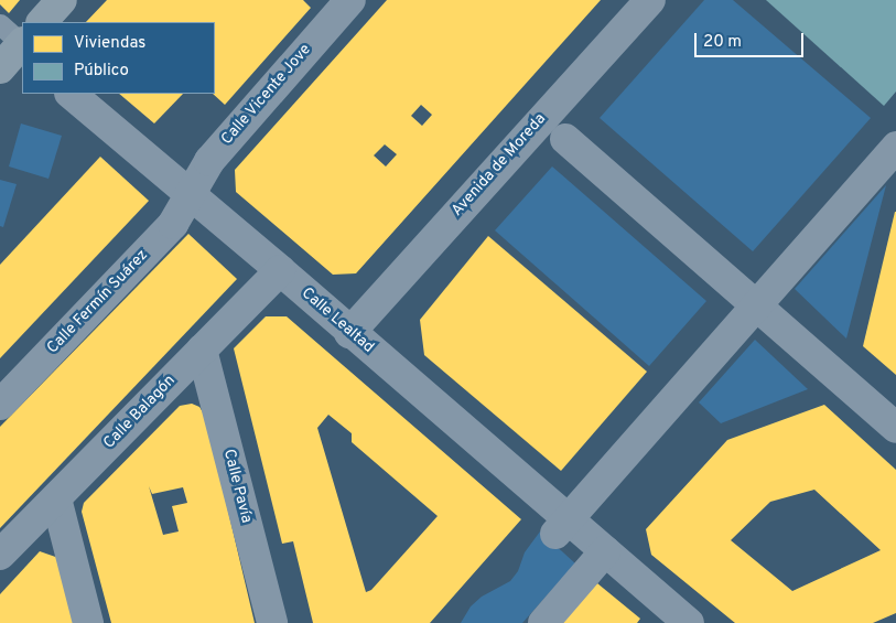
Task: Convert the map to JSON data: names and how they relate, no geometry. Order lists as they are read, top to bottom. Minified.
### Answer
{"streets":{"street":["Calle Vicente Jove","Avenida de Moreda","Calle Fermín Suárez","Calle Lealtad","Calle Balagón","Calle Pavía"]},"crossings":[["Calle Vicente Jove","Calle Fermín Suárez"],["Calle Vicente Jove","Calle Lealtad"],["Avenida de Moreda","Calle Lealtad"],["Calle Fermín Suárez","Calle Lealtad"],["Calle Lealtad","Calle Balagón"],["Calle Balagón","Calle Pavía"]],"legend":["Viviendas","Público"],"scale_bar":"20 m"}
